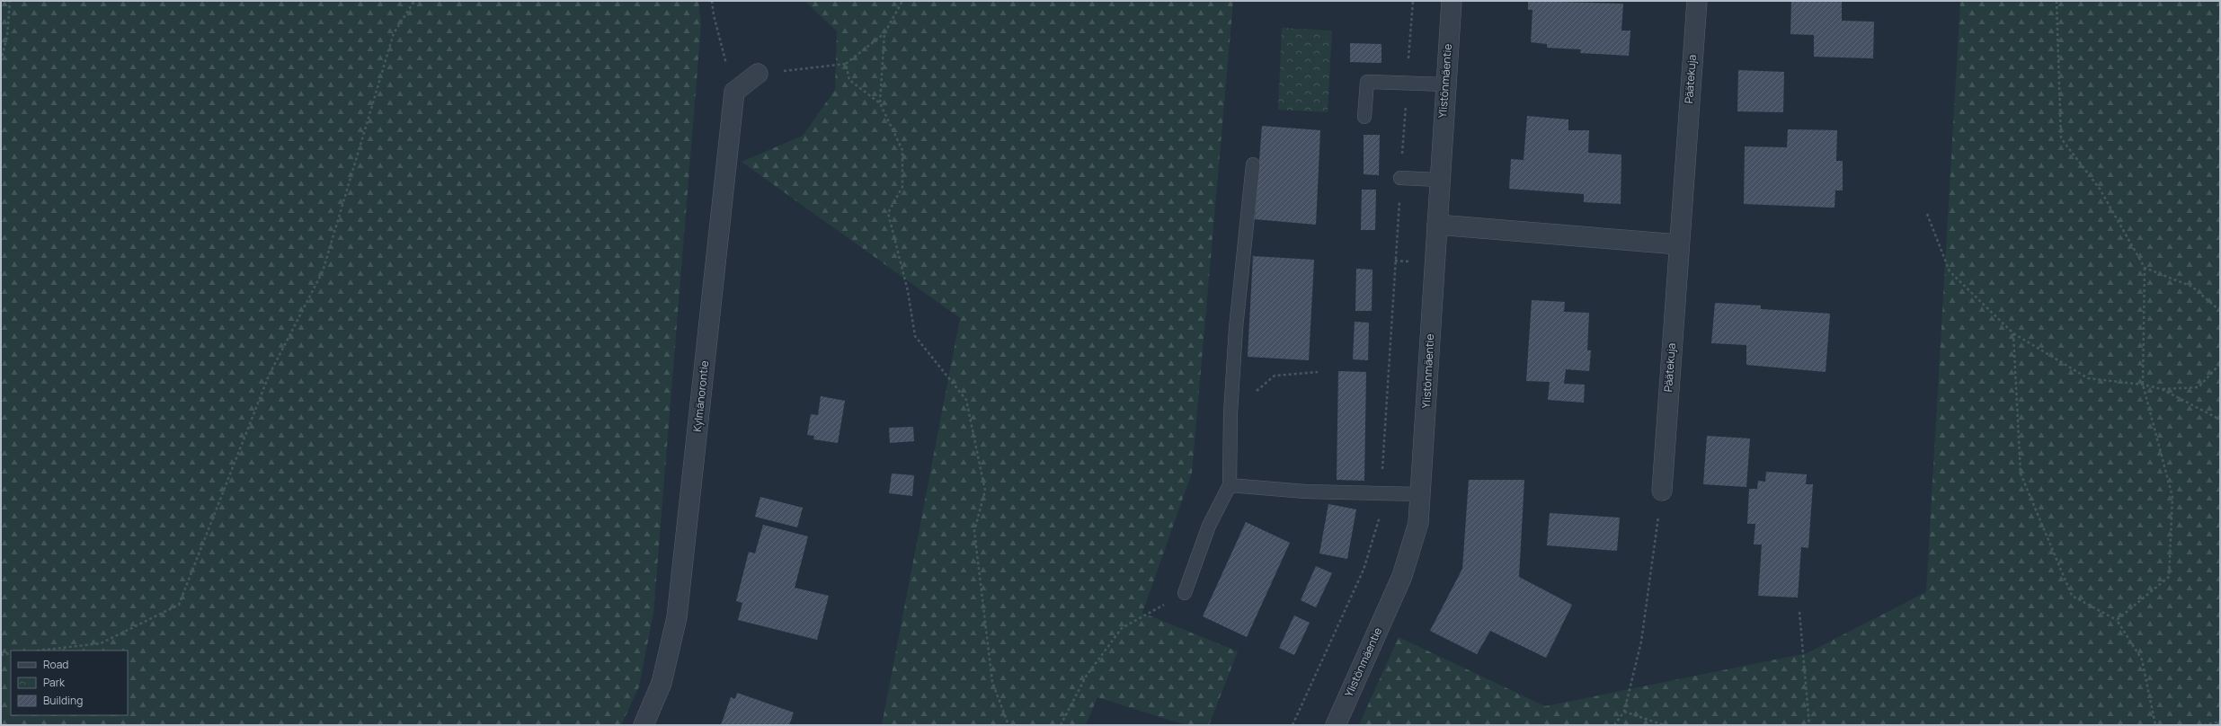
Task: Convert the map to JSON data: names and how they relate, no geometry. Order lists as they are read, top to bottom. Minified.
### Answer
{"streets":{"street":["Päätekuja","Ylistönmäentie","Kylmänorontie"]},"legend":["Road","Park","Building"]}
